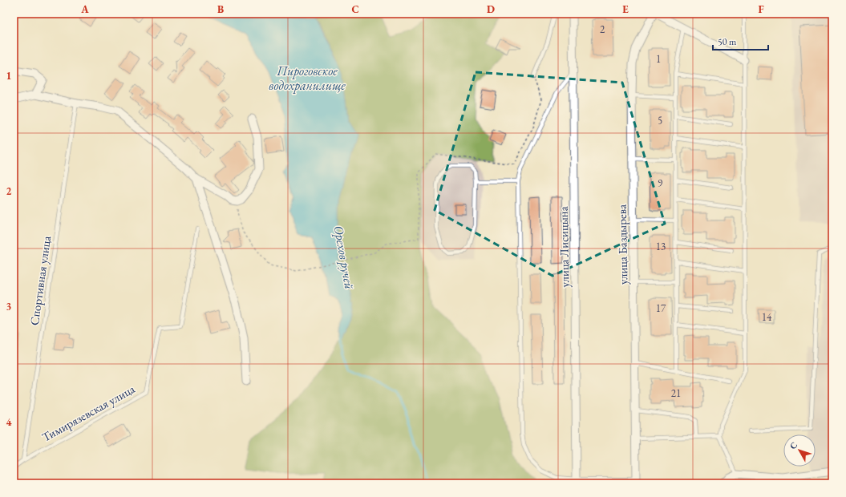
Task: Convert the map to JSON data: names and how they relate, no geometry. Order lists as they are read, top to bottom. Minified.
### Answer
{"streets":{"street":["улица Баздырева","улица Лисицына"],"lane":["Спортивная улица","Тимирязевская улица"]},"crossings":[["Спортивная улица","Тимирязевская улица"]],"water":["Пироговское водохранилище","Орехов ручей"],"house_numbers":["2","1","5","9","13","17","14","21"],"scale_bar":"50 m","north":"top left","grid":{"columns":["A","B","C","D","E","F"],"rows":["1","2","3","4"]}}
